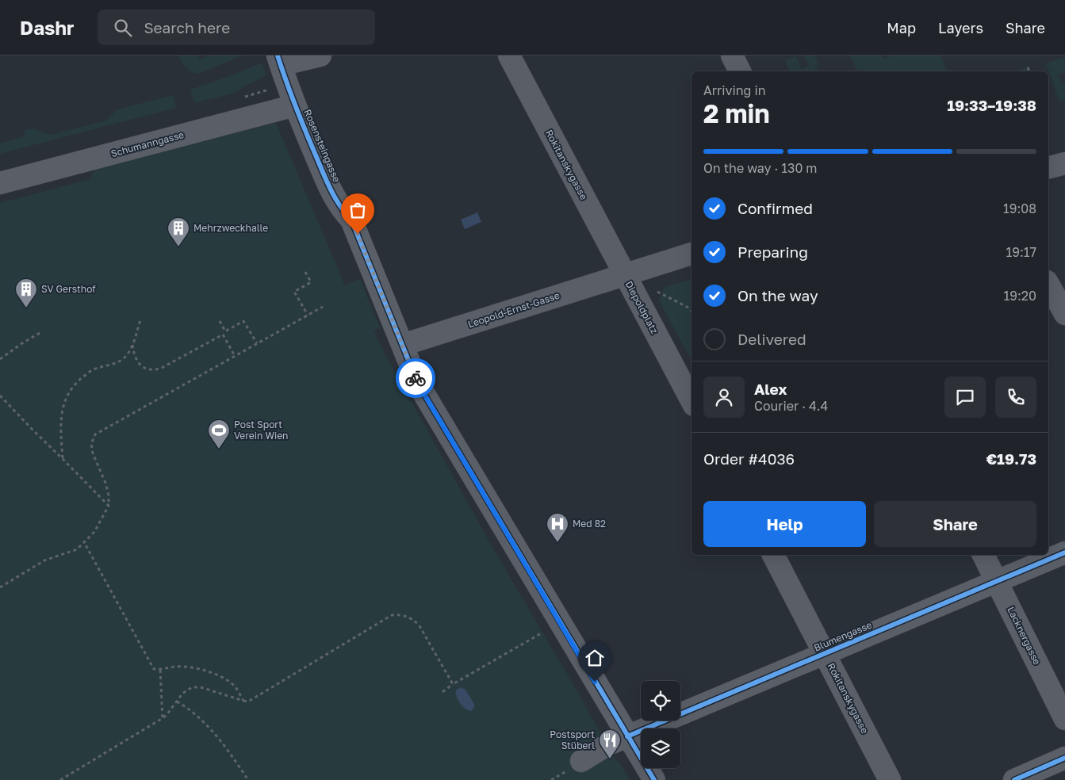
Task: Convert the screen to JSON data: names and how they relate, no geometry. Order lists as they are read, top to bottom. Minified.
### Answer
{"streets":{"street":["Schumanngasse","Rosensteingasse","Rokitanskygasse","Diepoldplatz","Leopold-Ernst-Gasse","Lacknergasse","Blumengasse"]},"crossings":[["Schumanngasse","Rosensteingasse"],["Rosensteingasse","Leopold-Ernst-Gasse"],["Rosensteingasse","Blumengasse"],["Rokitanskygasse","Diepoldplatz"],["Rokitanskygasse","Leopold-Ernst-Gasse"],["Rokitanskygasse","Blumengasse"],["Diepoldplatz","Leopold-Ernst-Gasse"],["Lacknergasse","Blumengasse"]],"places":{"building":["Mehrzweckhalle","SV Gersthof"],"sports":["Post Sport Verein Wien"],"hospital":["Med 82"],"restaurant":["Postsport Stüberl"]},"page":{"header":"Dashr","search":"Search here","nav":["Map","Layers","Share"],"heading":["2 min","Arriving in","19:33–19:38"],"panel":["Alex","Courier · 4.4","Order #4036","€19.73"],"bar":"On the way · 130 m","list":[["Confirmed","19:08"],["Preparing","19:17"],["On the way","19:20"],"Delivered"],"buttons":["Help","Share"]}}
